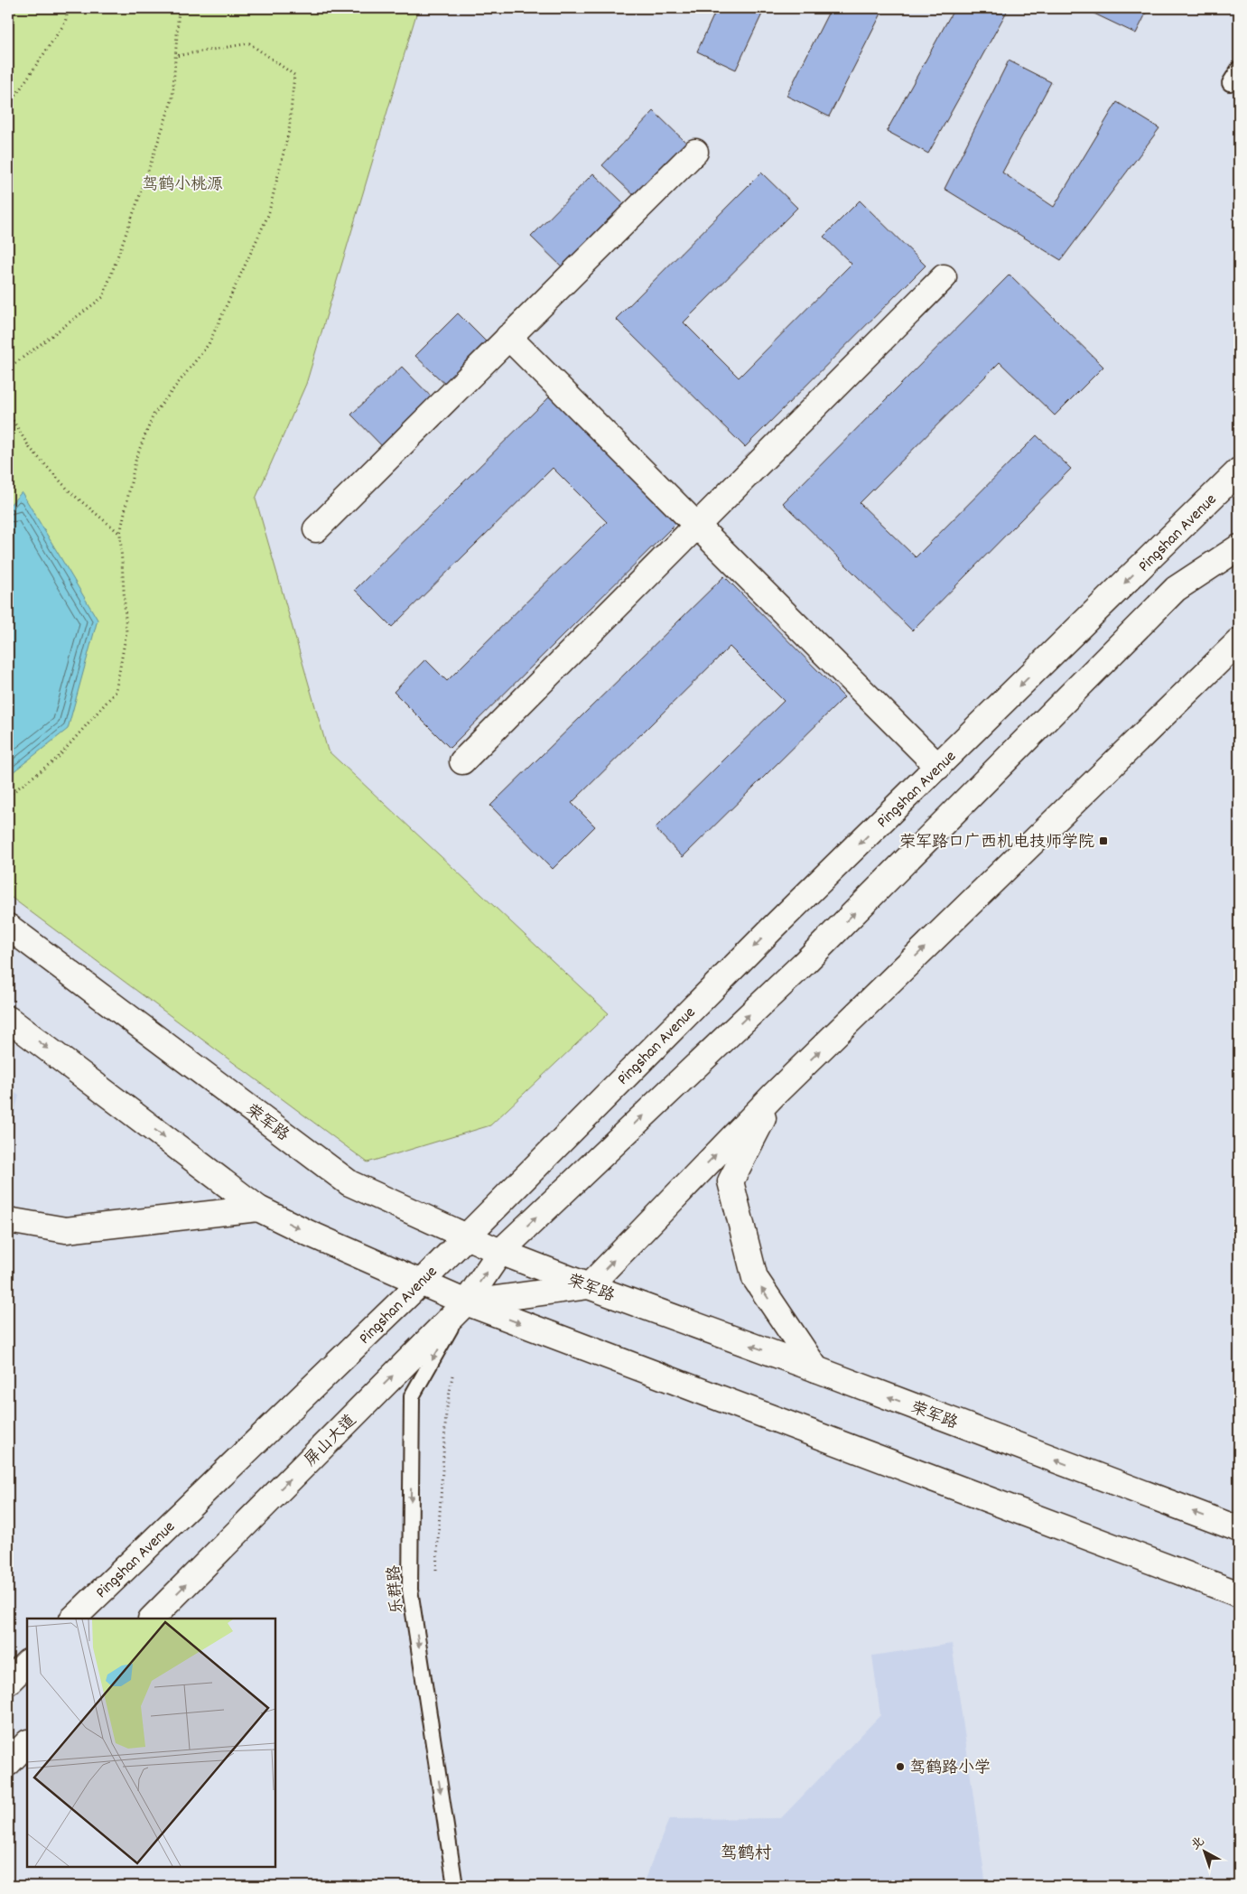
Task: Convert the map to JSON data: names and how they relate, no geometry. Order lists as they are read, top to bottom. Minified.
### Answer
{"streets":{"main road":["Pingshan Avenue","荣军路","屏山大道"],"lane":["乐群路"]},"crossings":[["Pingshan Avenue","荣军路"],["荣军路","屏山大道"],["屏山大道","乐群路"]],"one_way":["屏山大道","乐群路"],"districts":["驾鹤村"],"parks":["驾鹤小桃源"],"places":{"transit":["荣军路口广西机电技师学院"],"other":["驾鹤路小学"]},"north":"top left"}
